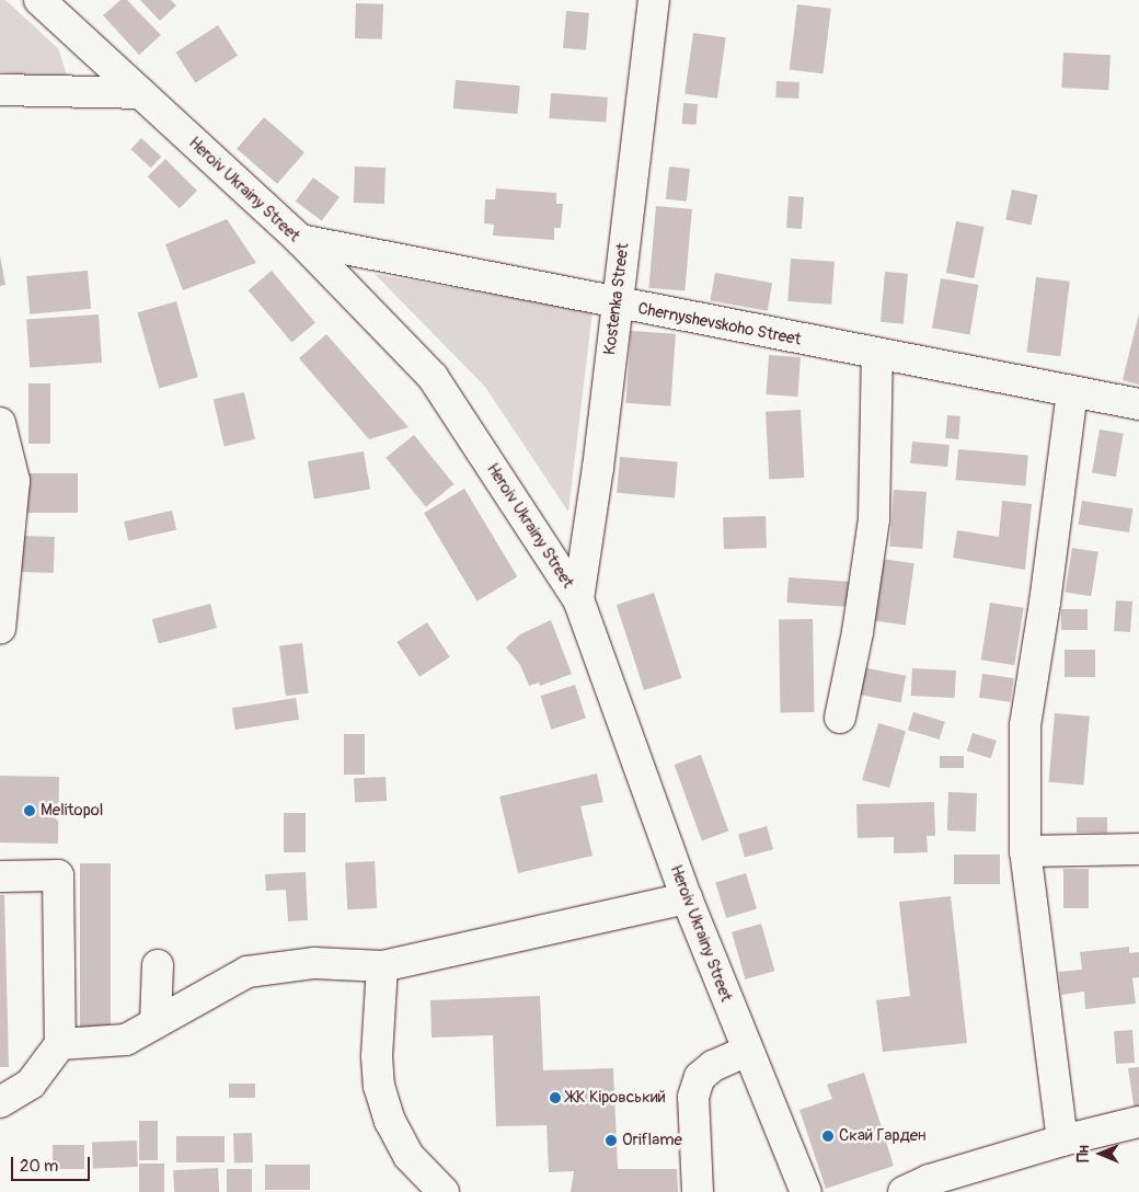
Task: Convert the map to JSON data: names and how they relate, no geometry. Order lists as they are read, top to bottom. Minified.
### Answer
{"streets":{"street":["Heroiv Ukrainy Street","Kostenka Street","Chernyshevskoho Street"]},"crossings":[["Heroiv Ukrainy Street","Kostenka Street"],["Heroiv Ukrainy Street","Chernyshevskoho Street"],["Kostenka Street","Chernyshevskoho Street"]],"places":["Melitopol","ЖК Кіровський","Скай Гарден","Oriflame"],"scale_bar":"20 m","north":"left"}
